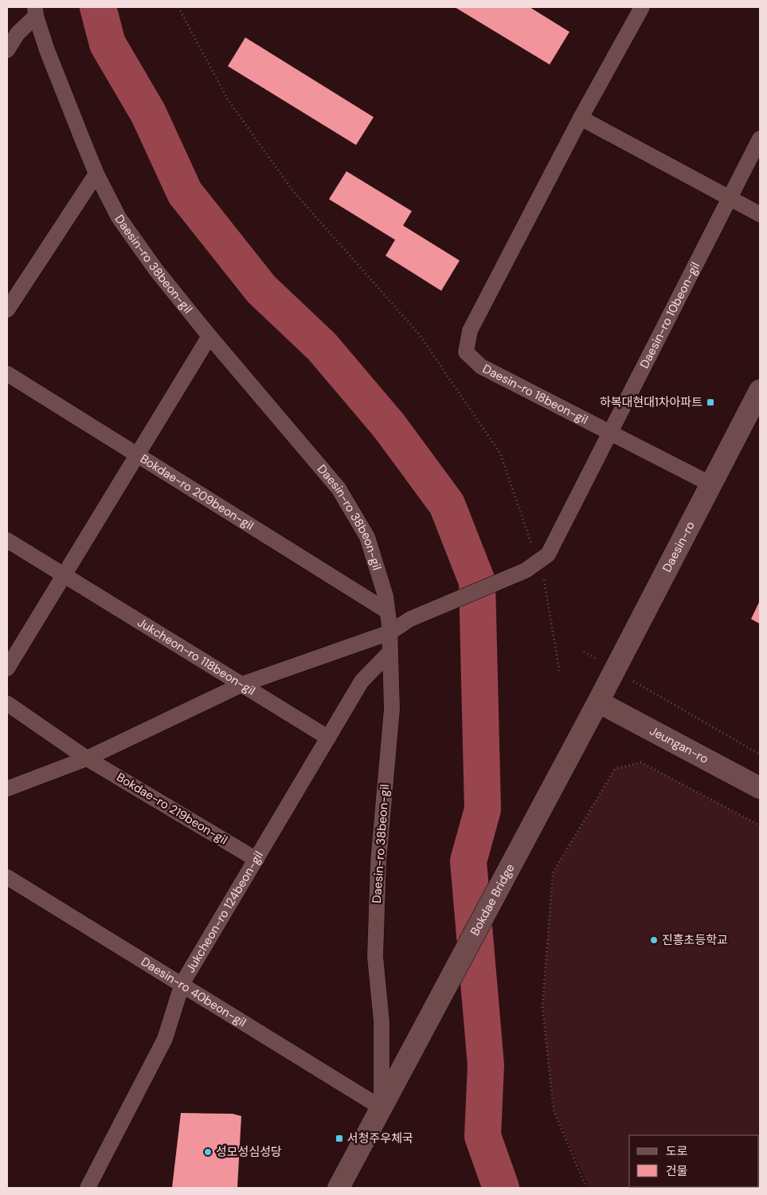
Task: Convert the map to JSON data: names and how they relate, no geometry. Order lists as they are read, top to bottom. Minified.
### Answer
{"streets":{"street":["Daesin-ro 38beon-gil","Daesin-ro 10beon-gil","Daesin-ro 18beon-gil","Bokdae-ro 209beon-gil","Daesin-ro","Jukcheon-ro 118beon-gil","Jeungan-ro","Bokdae-ro 219beon-gil","Bokdae Bridge","Jukcheon-ro 124beon-gil","Daesin-ro 40beon-gil"]},"crossings":[["Daesin-ro 38beon-gil","Bokdae-ro 209beon-gil"],["Daesin-ro 38beon-gil","Bokdae Bridge"],["Daesin-ro 38beon-gil","Jukcheon-ro 124beon-gil"],["Daesin-ro 38beon-gil","Daesin-ro 40beon-gil"],["Daesin-ro 10beon-gil","Daesin-ro 18beon-gil"],["Daesin-ro 18beon-gil","Daesin-ro"],["Daesin-ro","Jeungan-ro"],["Daesin-ro","Bokdae Bridge"],["Jukcheon-ro 118beon-gil","Jukcheon-ro 124beon-gil"],["Jeungan-ro","Bokdae Bridge"],["Bokdae-ro 219beon-gil","Jukcheon-ro 124beon-gil"],["Bokdae Bridge","Daesin-ro 40beon-gil"],["Jukcheon-ro 124beon-gil","Daesin-ro 40beon-gil"]],"places":{"transit":["하복대현대1차아파트","서청주우체국"],"other":["진흥초등학교","성모성심성당"]},"legend":["도로","건물"]}
